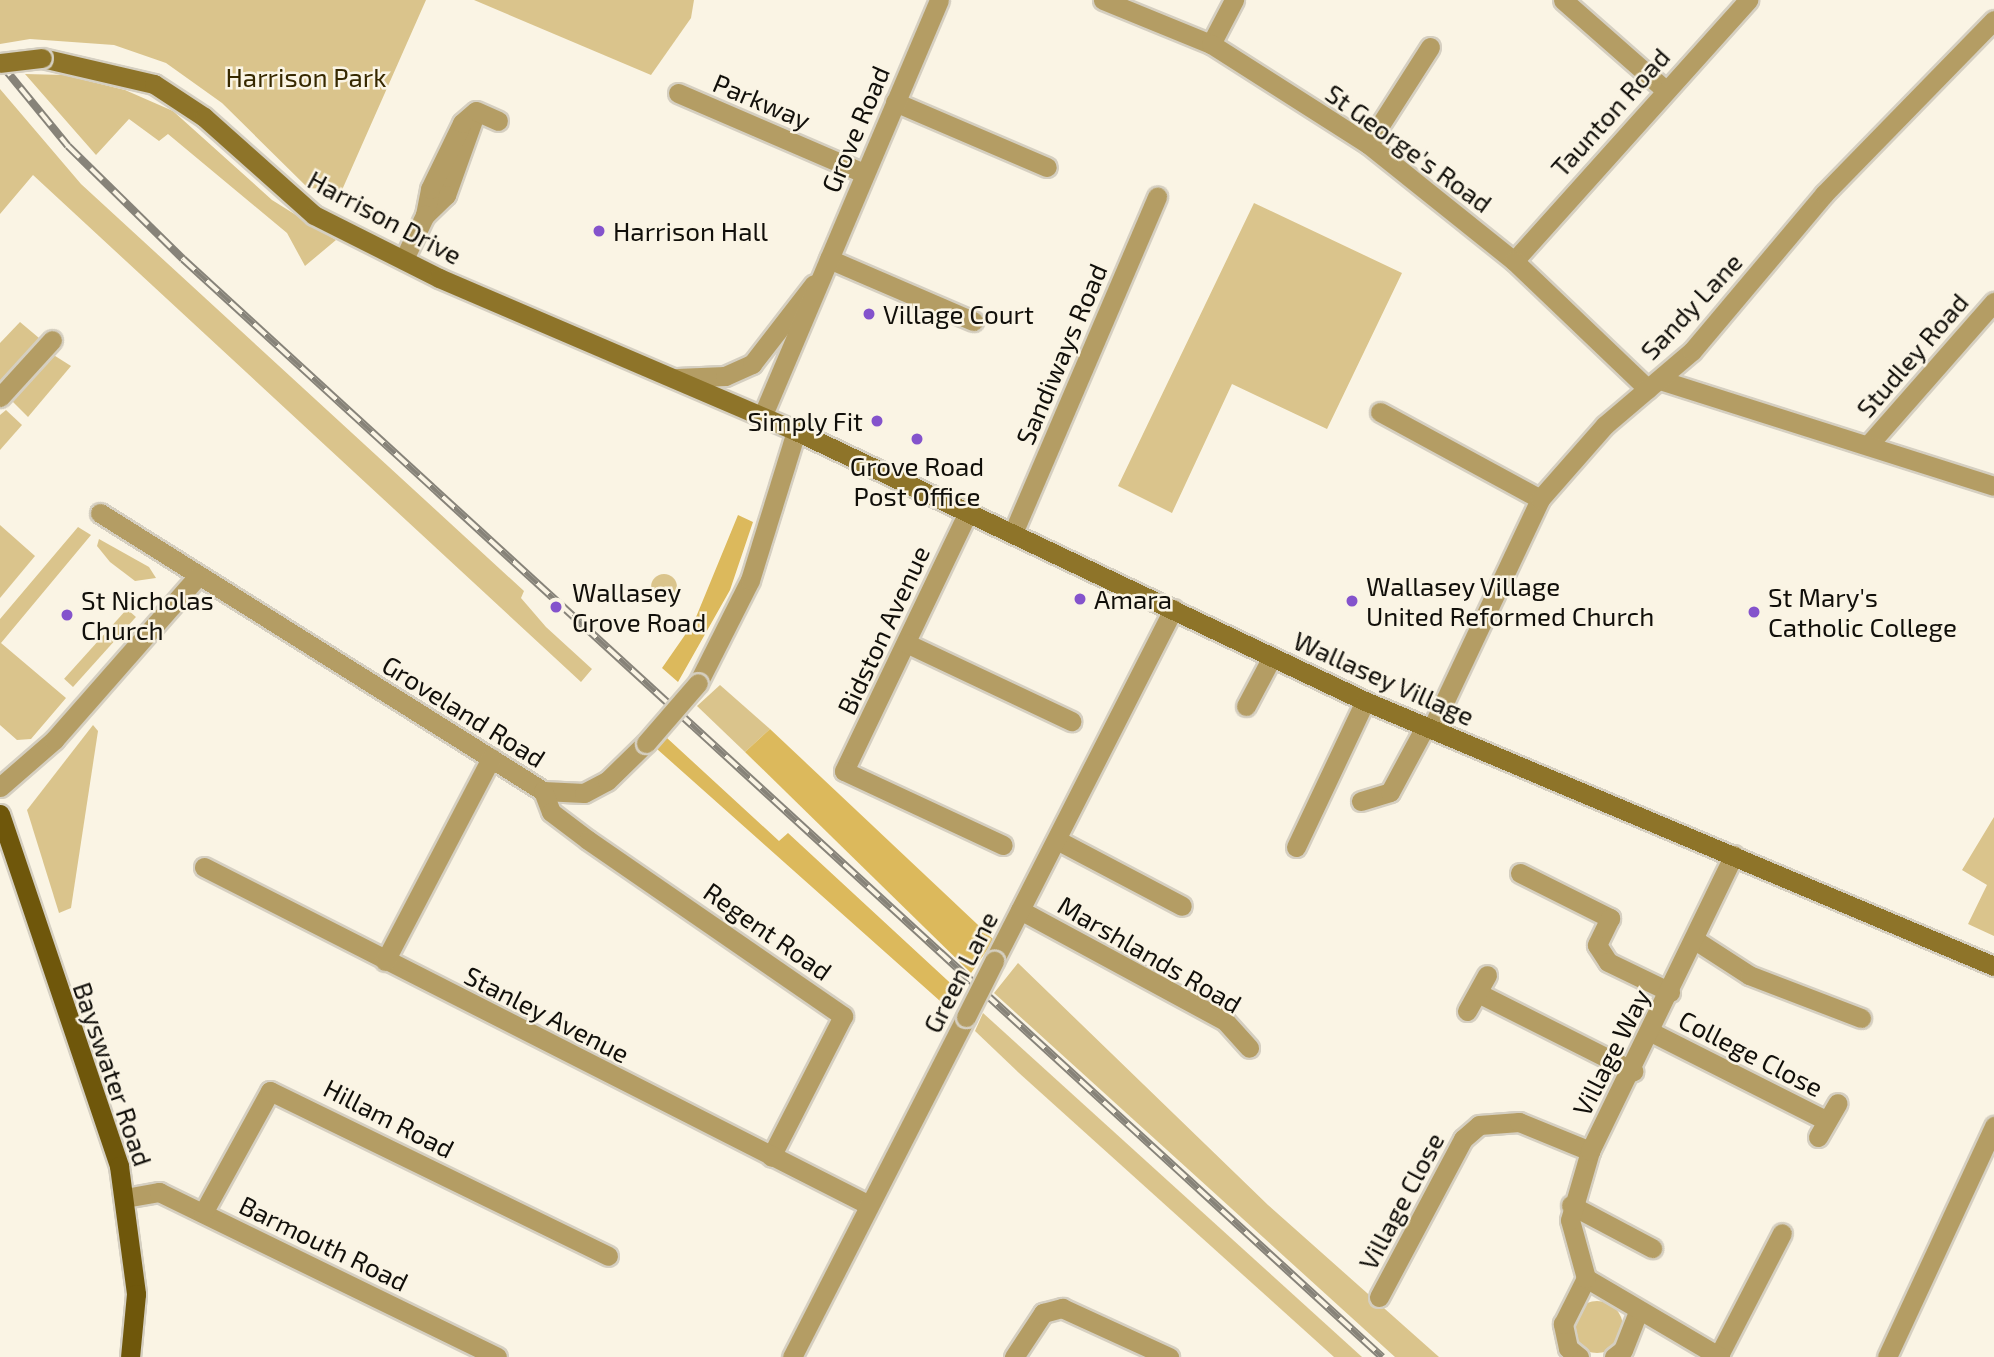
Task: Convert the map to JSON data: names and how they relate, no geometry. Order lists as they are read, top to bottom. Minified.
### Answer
{"streets":{"main road":["Harrison Drive","Wallasey Village","Bayswater Road"],"street":["Parkway","Taunton Road","Grove Road","St George's Road","Sandy Lane","Sandiways Road","Studley Road","Bidston Avenue","Groveland Road","Regent Road","Marshlands Road","Green Lane","Stanley Avenue","Village Way","College Close","Hillam Road","Village Close","Barmouth Road"]},"crossings":[["Parkway","Grove Road"],["Taunton Road","St George's Road"],["Grove Road","Harrison Drive"],["Grove Road","Wallasey Village"],["St George's Road","Sandy Lane"],["St George's Road","Studley Road"],["Harrison Drive","Wallasey Village"],["Sandy Lane","Wallasey Village"],["Sandiways Road","Wallasey Village"],["Bidston Avenue","Wallasey Village"],["Wallasey Village","Groveland Road"],["Wallasey Village","Green Lane"],["Wallasey Village","Village Way"],["Groveland Road","Regent Road"],["Regent Road","Stanley Avenue"],["Marshlands Road","Green Lane"],["Green Lane","Stanley Avenue"],["Village Way","College Close"],["Village Way","Village Close"],["Bayswater Road","Barmouth Road"],["Hillam Road","Barmouth Road"]],"parks":["Harrison Park"],"places":["Harrison Hall","Village Court","Simply Fit","Grove Road Post Office","Amara","Wallasey Village United Reformed Church","Wallasey Grove Road","St Mary's Catholic College","St Nicholas Church"]}
